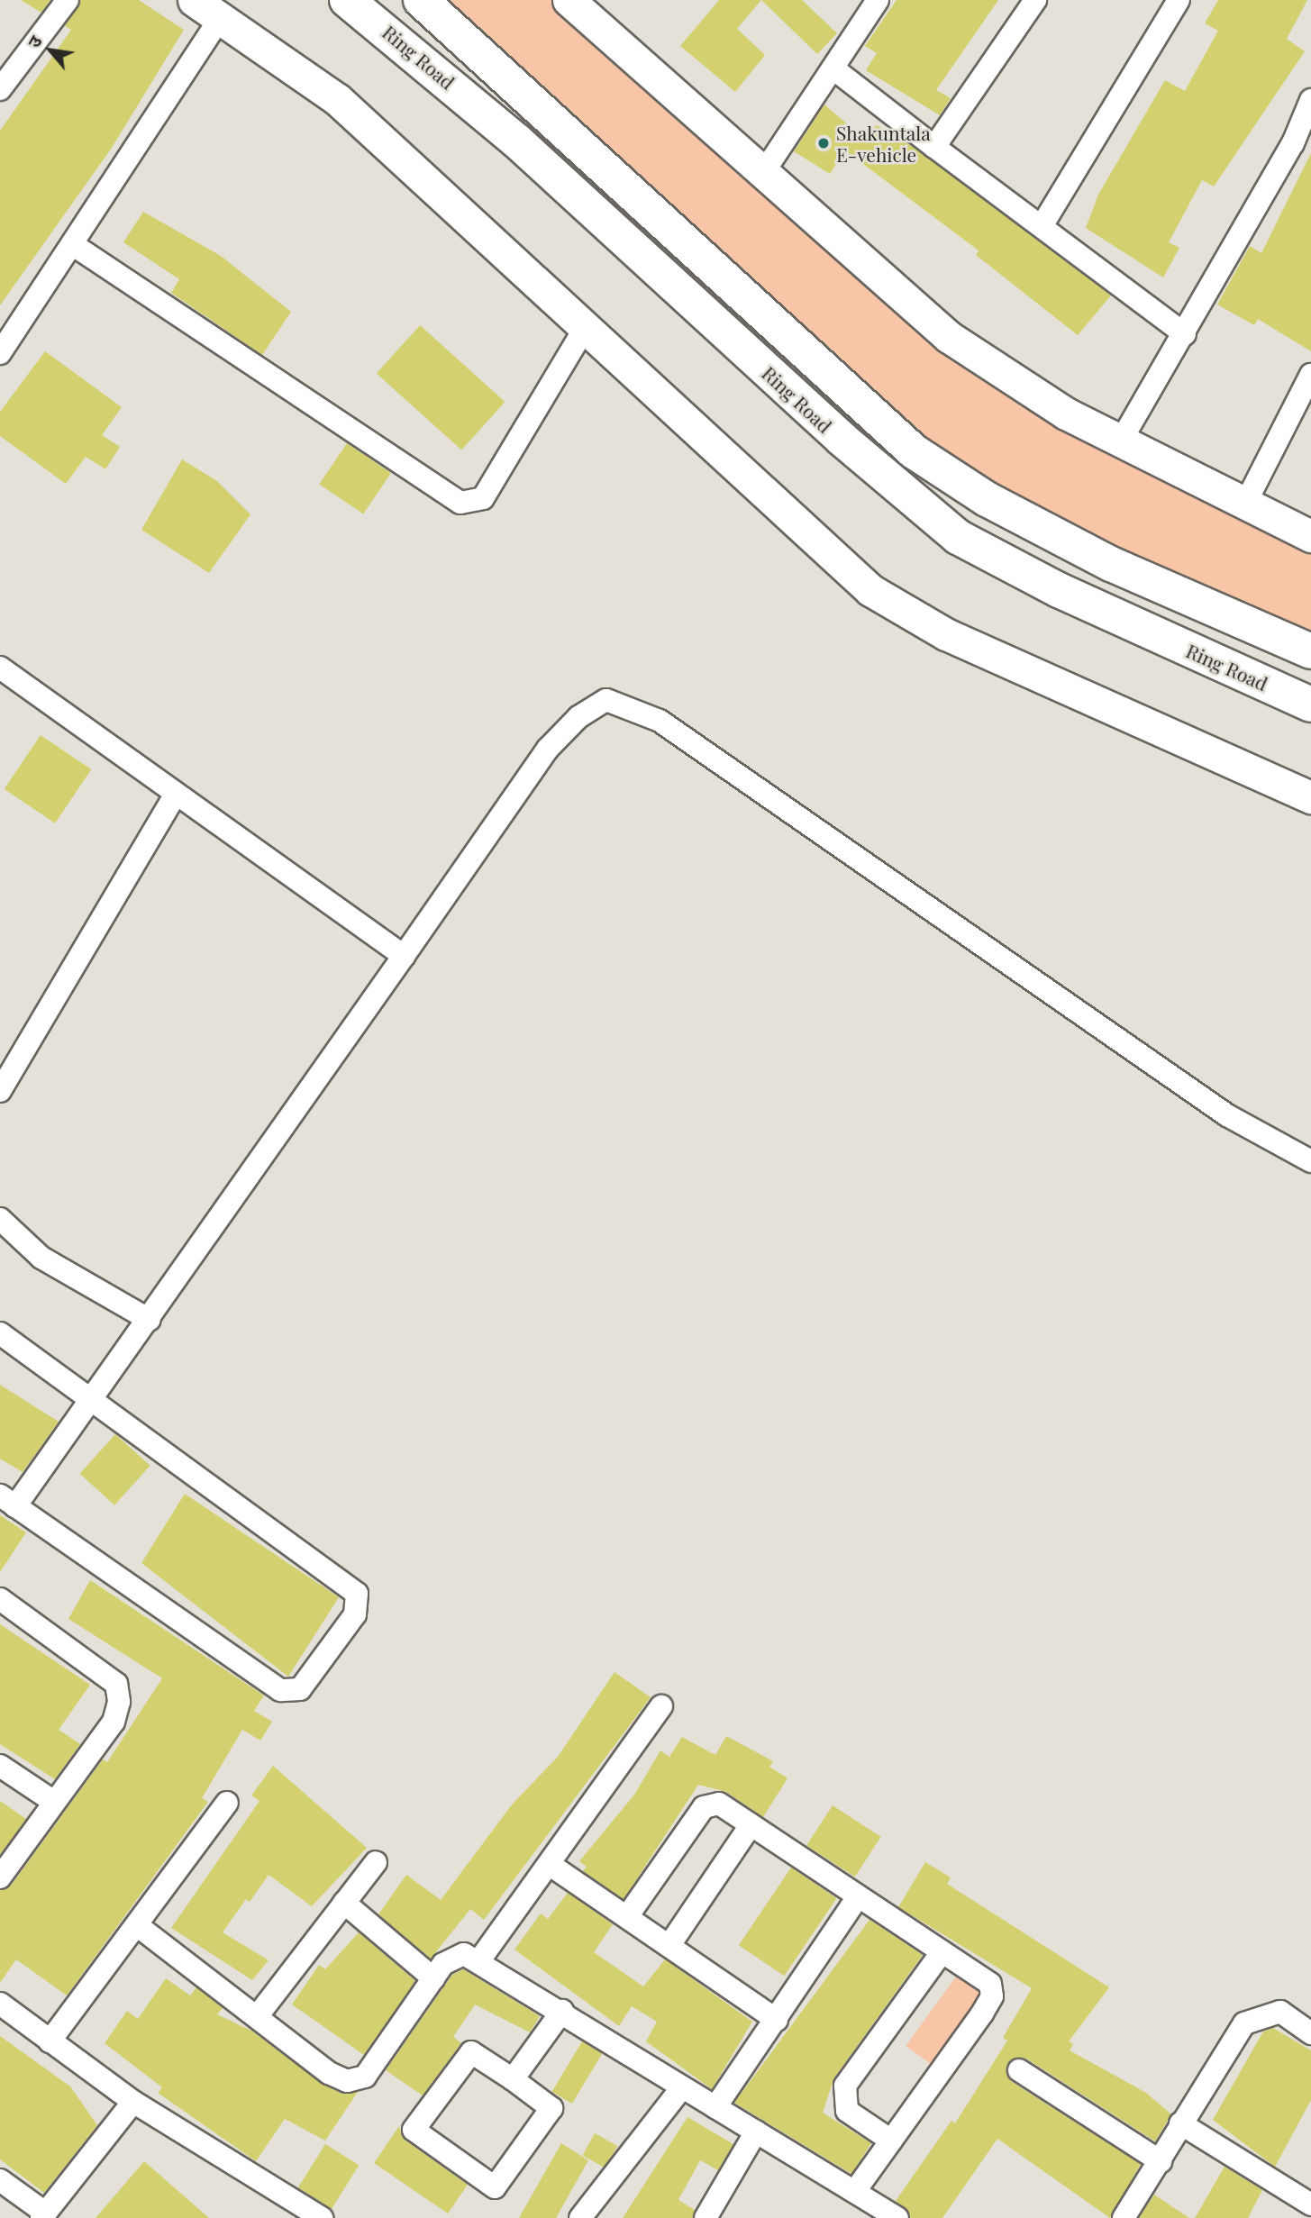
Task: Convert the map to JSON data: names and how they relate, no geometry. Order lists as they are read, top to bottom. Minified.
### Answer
{"streets":{"main road":["Ring Road"]},"places":["Shakuntala E-vehicle"],"north":"top left"}
